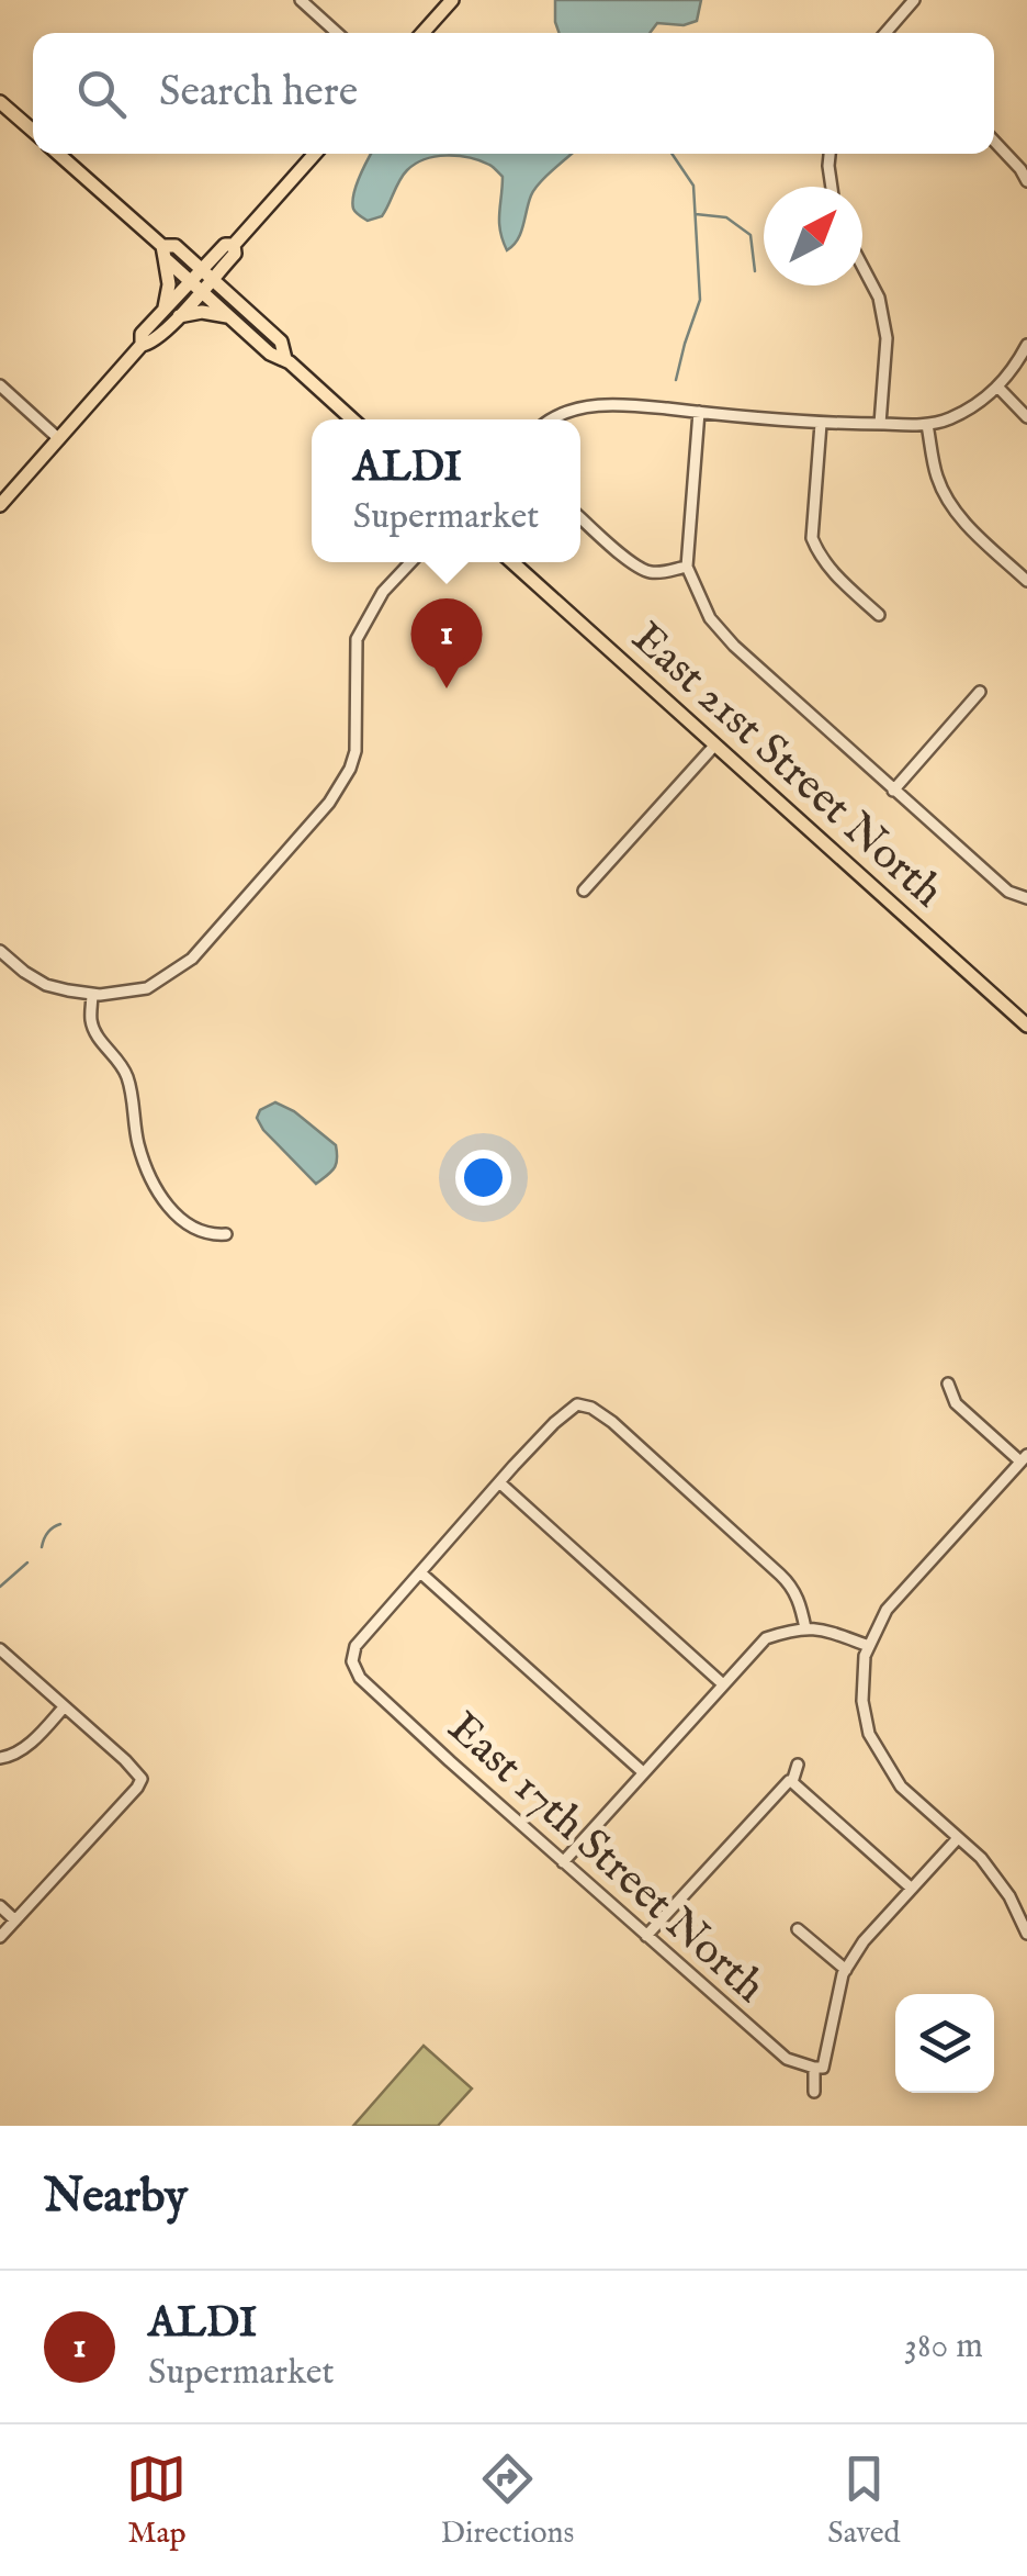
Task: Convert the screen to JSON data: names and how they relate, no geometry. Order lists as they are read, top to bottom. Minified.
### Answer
{"streets":{"main road":["East 21st Street North"],"street":["East 17th Street North"]},"north":"top right","page":{"search":"Search here","popup":["ALDI","Supermarket"],"pins":"1","heading":"Nearby","list":[{"mark":"1","name":"ALDI","note":"Supermarket","value":"380 m"}],"nav":["Map","Directions","Saved"]}}
